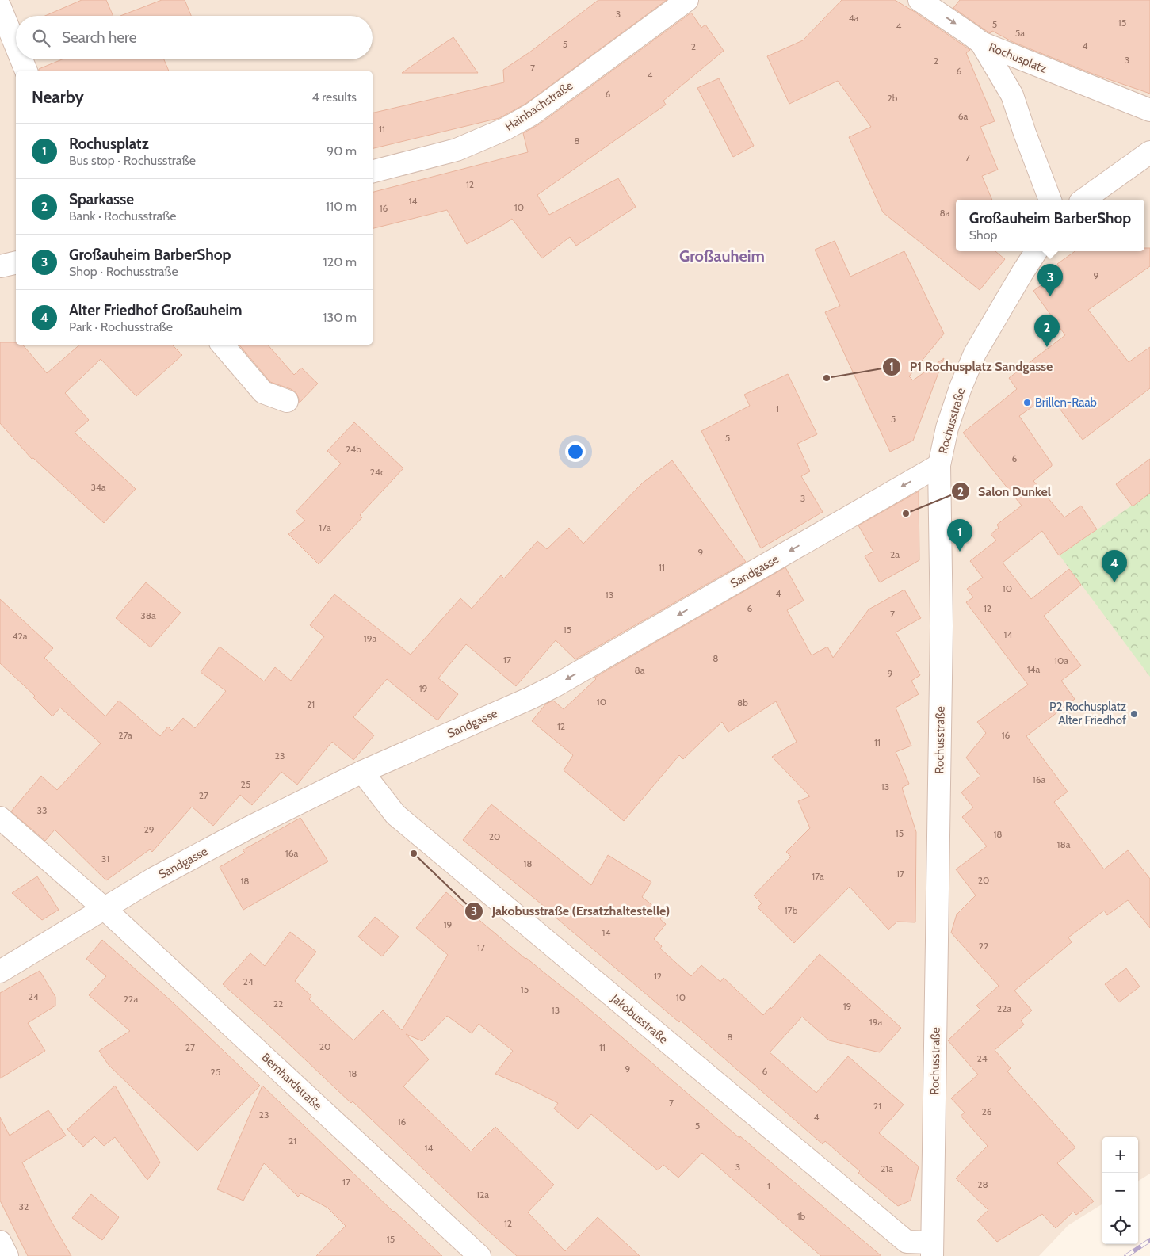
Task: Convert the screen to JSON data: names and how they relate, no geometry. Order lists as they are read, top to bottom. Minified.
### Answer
{"streets":{"street":["Rochusplatz","Hainbachstraße","Rochusstraße","Sandgasse","Jakobusstraße","Bernhardstraße"]},"crossings":[["Rochusstraße","Sandgasse"],["Rochusstraße","Jakobusstraße"],["Sandgasse","Jakobusstraße"],["Sandgasse","Bernhardstraße"]],"one_way":["Sandgasse"],"districts":["Großauheim"],"places":["P1 Rochusplatz Sandgasse","Brillen-Raab","Salon Dunkel","P2 Rochusplatz Alter Friedhof","Jakobusstraße (Ersatzhaltestelle)"],"house_numbers":["3","4a","15","5","4","5a","5","4","2","3","2","7","6","4","6","2b","6a","11","8","7","12","14","10","16","8a","9","1","5","5","24b","6","24c","34a","3","17a","9","2a","11","10","4","13","6","12","7","38a","15","14","42a","19a","8","17","10a","14a","8a","9","19","10","8b","21","12","27a","16","11","23","16a","25","13","27","33","29","15","18","20","18a","16a","31","18","17","17a","20","18","17b","19","14","22","17","12","24","15","24","10","22a","22","19","22a","13","19a","8","20","27","11","24","9","6","25","18","7","21","26","23","4","16","5","21","14","3","21a","17","28","1","12a","32","1b","12","15"],"page":{"search":"Search here","heading":["Nearby","4 results"],"list":[{"mark":"1","name":"Rochusplatz","note":"Bus stop · Rochusstraße","value":"90 m"},{"mark":"2","name":"Sparkasse","note":"Bank · Rochusstraße","value":"110 m"},{"mark":"3","name":"Großauheim BarberShop","note":"Shop · Rochusstraße","value":"120 m"},{"mark":"4","name":"Alter Friedhof Großauheim","note":"Park · Rochusstraße","value":"130 m"}],"popup":["Großauheim BarberShop","Shop"],"pins":["3","2","1","4"],"map_buttons":["+","−"]}}
